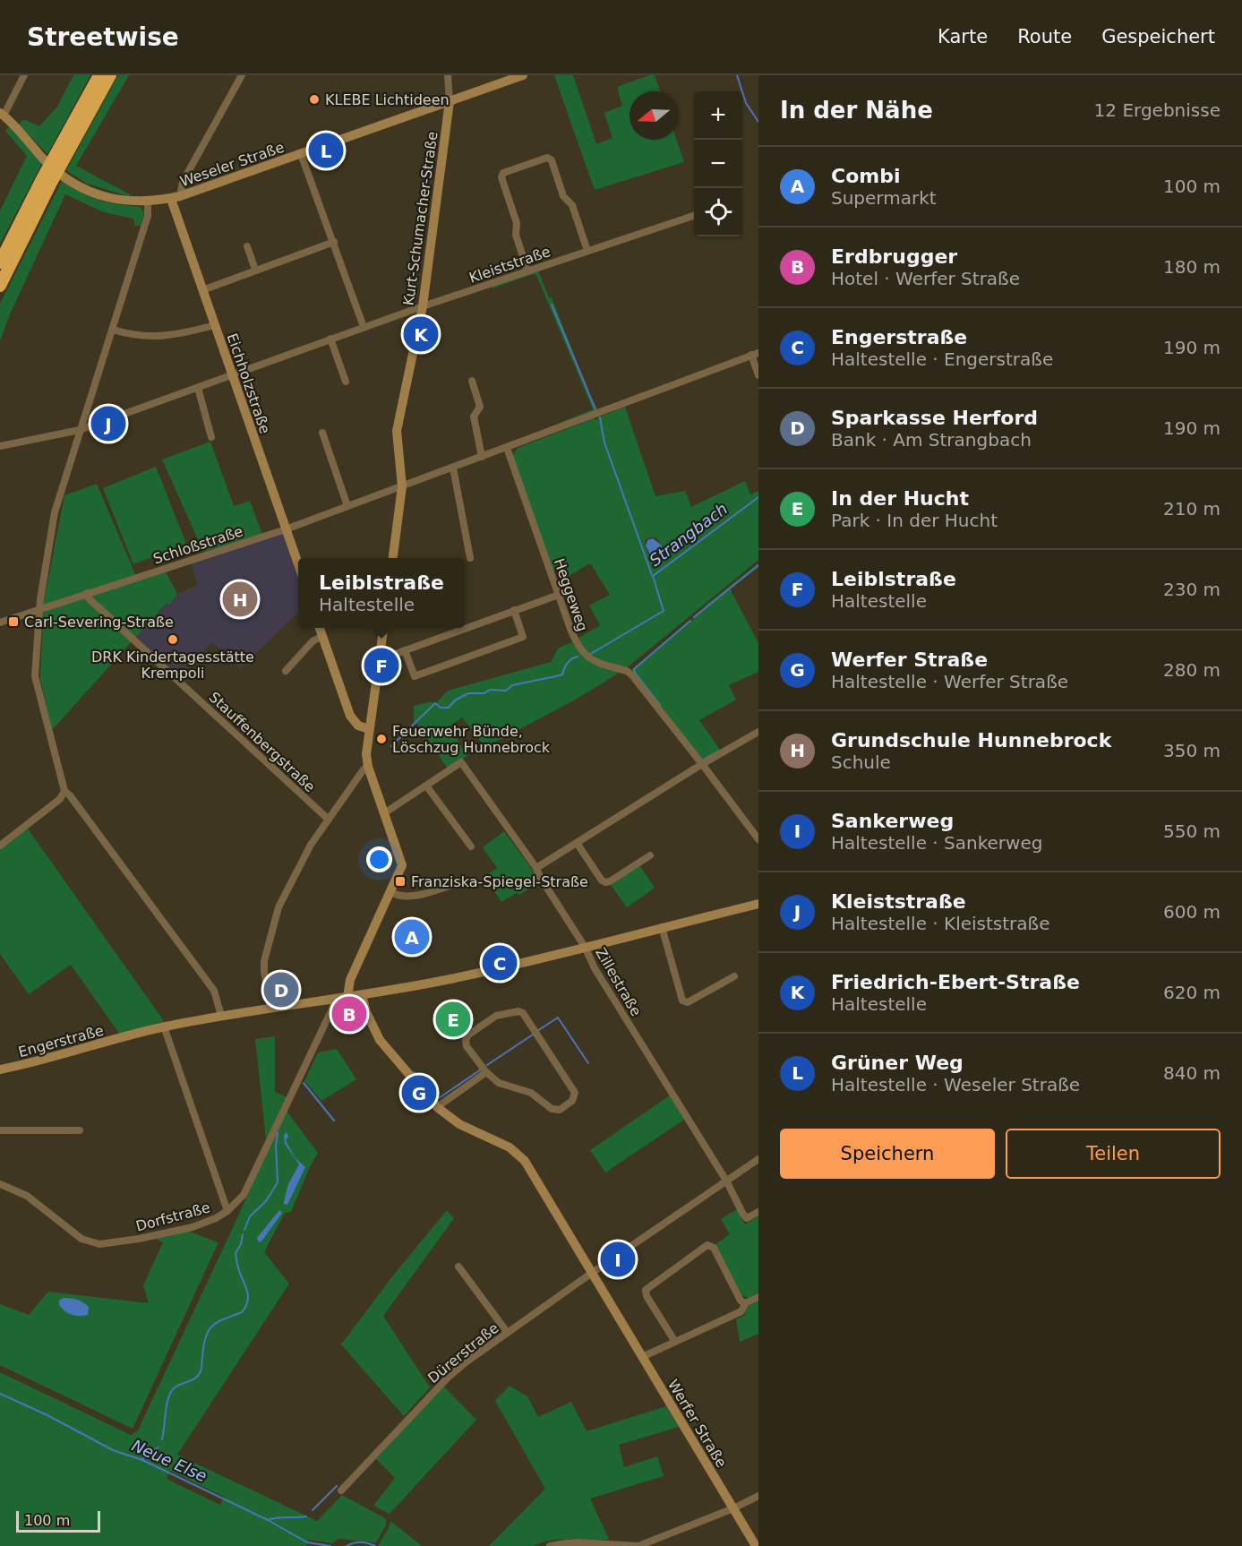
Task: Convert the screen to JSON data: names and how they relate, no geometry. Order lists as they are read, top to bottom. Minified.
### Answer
{"streets":{"street":["Weseler Straße","Kurt-Schumacher-Straße","Kleiststraße","Eichholzstraße","Schloßstraße","Heggeweg","Stauffenbergstraße","Zillestraße","Engerstraße","Dorfstraße","Dürerstraße","Werfer Straße"]},"crossings":[["Weseler Straße","Kurt-Schumacher-Straße"],["Weseler Straße","Eichholzstraße"],["Kurt-Schumacher-Straße","Kleiststraße"],["Kurt-Schumacher-Straße","Schloßstraße"],["Kleiststraße","Eichholzstraße"],["Eichholzstraße","Schloßstraße"],["Schloßstraße","Heggeweg"],["Schloßstraße","Stauffenbergstraße"],["Zillestraße","Engerstraße"],["Zillestraße","Dürerstraße"],["Engerstraße","Dorfstraße"],["Engerstraße","Werfer Straße"],["Dürerstraße","Werfer Straße"]],"water":["Strangbach","Neue Else"],"places":{"other":["KLEBE Lichtideen","DRK Kindertagesstätte Krempoli","Feuerwehr Bünde, Löschzug Hunnebrock"],"transit":["Carl-Severing-Straße","Franziska-Spiegel-Straße"]},"scale_bar":"100 m","north":"left","page":{"header":"Streetwise","nav":["Karte","Route","Gespeichert"],"heading":["In der Nähe","12 Ergebnisse"],"map_buttons":["+","−"],"pins":["L","K","J","H","F","A","C","D","B","E","G","I"],"list":[{"mark":"A","name":"Combi","note":"Supermarkt","value":"100 m"},{"mark":"B","name":"Erdbrugger","note":"Hotel · Werfer Straße","value":"180 m"},{"mark":"C","name":"Engerstraße","note":"Haltestelle · Engerstraße","value":"190 m"},{"mark":"D","name":"Sparkasse Herford","note":"Bank · Am Strangbach","value":"190 m"},{"mark":"E","name":"In der Hucht","note":"Park · In der Hucht","value":"210 m"},{"mark":"F","name":"Leiblstraße","note":"Haltestelle","value":"230 m"},{"mark":"G","name":"Werfer Straße","note":"Haltestelle · Werfer Straße","value":"280 m"},{"mark":"H","name":"Grundschule Hunnebrock","note":"Schule","value":"350 m"},{"mark":"I","name":"Sankerweg","note":"Haltestelle · Sankerweg","value":"550 m"},{"mark":"J","name":"Kleiststraße","note":"Haltestelle · Kleiststraße","value":"600 m"},{"mark":"K","name":"Friedrich-Ebert-Straße","note":"Haltestelle","value":"620 m"},{"mark":"L","name":"Grüner Weg","note":"Haltestelle · Weseler Straße","value":"840 m"}],"popup":["Leiblstraße","Haltestelle"],"buttons":["Speichern","Teilen"],"scale":"100 m"}}
